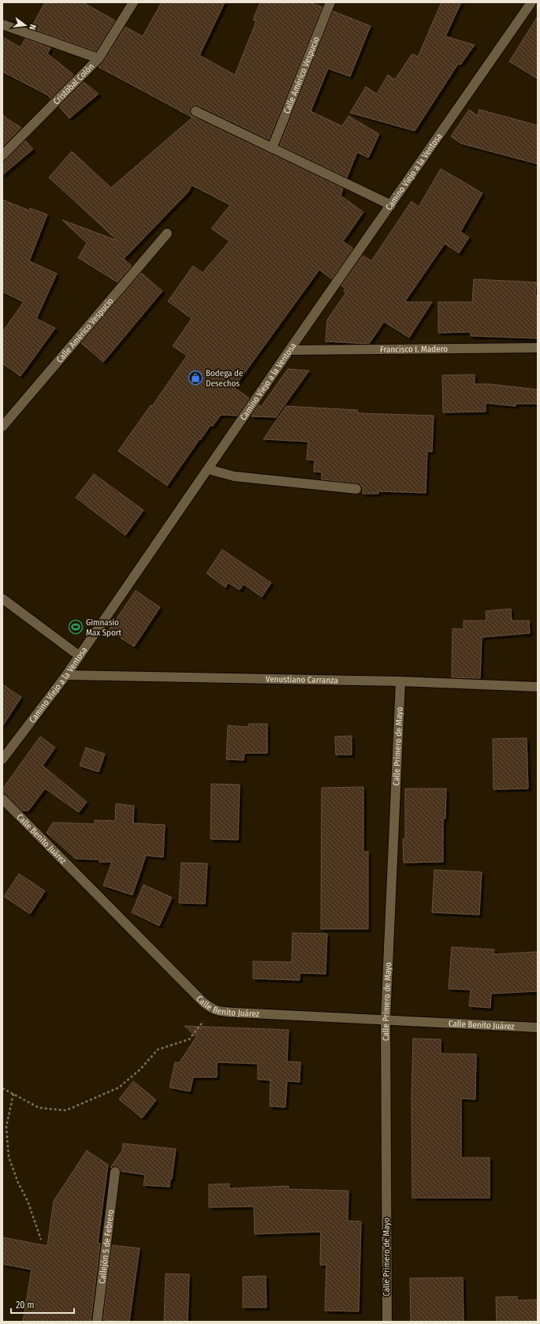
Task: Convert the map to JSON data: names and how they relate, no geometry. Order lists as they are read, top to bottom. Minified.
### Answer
{"streets":{"street":["Calle Américo Vespucio","Cristóbal Colón","Camino Viejo a la Ventosa","Francisco I. Madero","Venustiano Carranza","Calle Primero de Mayo","Calle Benito Juárez","Callejón 5 de Febrero"]},"crossings":[["Camino Viejo a la Ventosa","Francisco I. Madero"],["Camino Viejo a la Ventosa","Venustiano Carranza"],["Venustiano Carranza","Calle Primero de Mayo"],["Calle Primero de Mayo","Calle Benito Juárez"]],"places":{"shop":["Bodega de Desechos"],"sports":["Gimnasio Max Sport"]},"scale_bar":"20 m","north":"right"}
